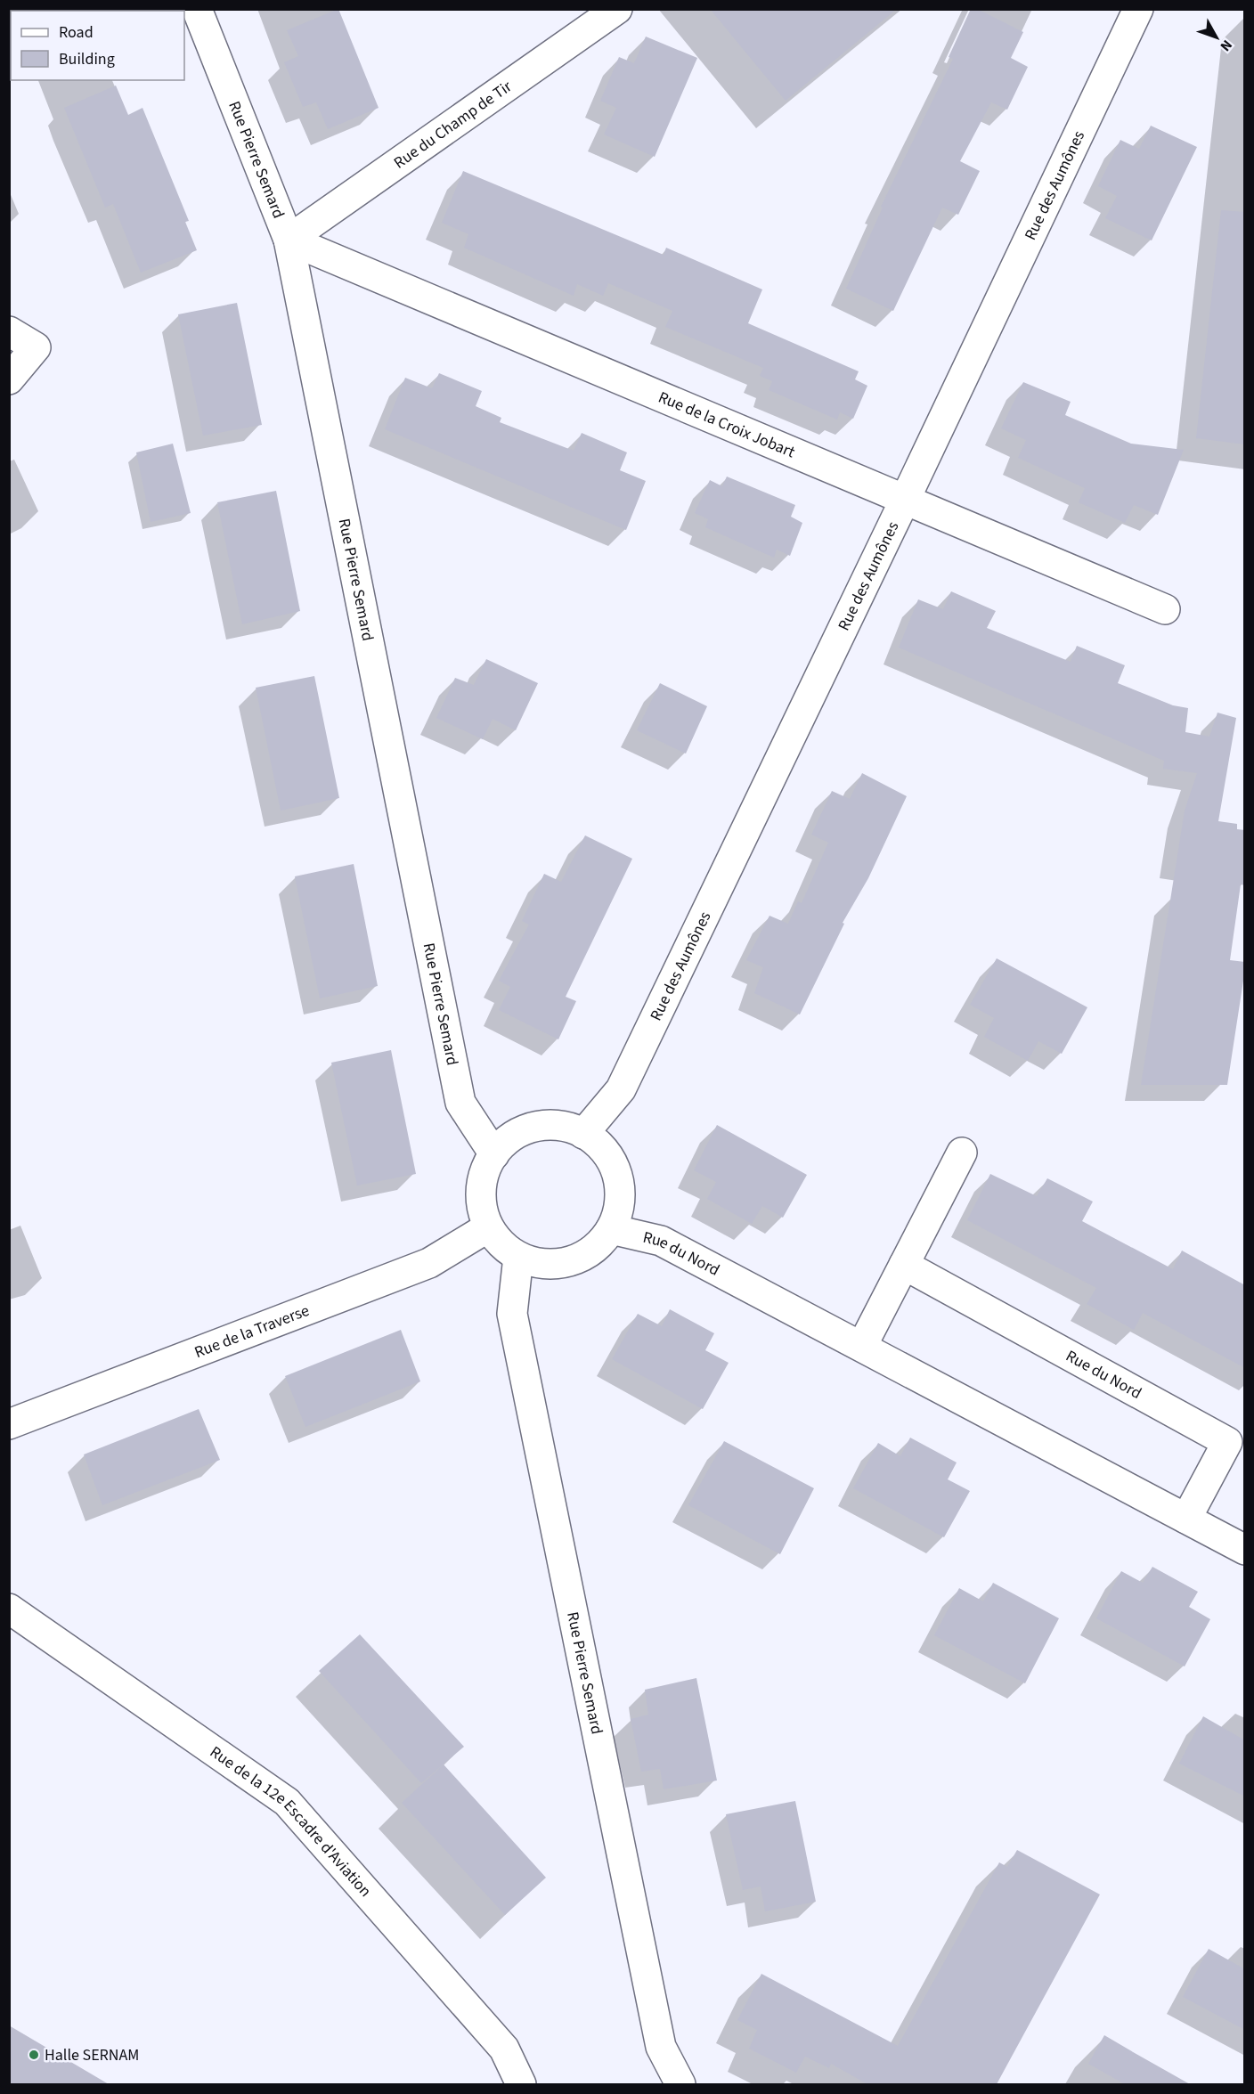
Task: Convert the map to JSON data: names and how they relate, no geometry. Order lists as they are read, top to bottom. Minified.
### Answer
{"streets":{"street":["Rue du Champ de Tir","Rue Pierre Semard","Rue des Aumônes","Rue de la Croix Jobart","Rue du Nord","Rue de la Traverse","Rue de la 12e Escadre d'Aviation"]},"crossings":[["Rue du Champ de Tir","Rue Pierre Semard"],["Rue du Champ de Tir","Rue de la Croix Jobart"],["Rue Pierre Semard","Rue des Aumônes"],["Rue Pierre Semard","Rue de la Croix Jobart"],["Rue Pierre Semard","Rue du Nord"],["Rue Pierre Semard","Rue de la Traverse"],["Rue des Aumônes","Rue de la Croix Jobart"],["Rue des Aumônes","Rue du Nord"],["Rue des Aumônes","Rue de la Traverse"],["Rue du Nord","Rue de la Traverse"]],"places":["Halle SERNAM"],"legend":["Road","Building"],"north":"bottom right"}
